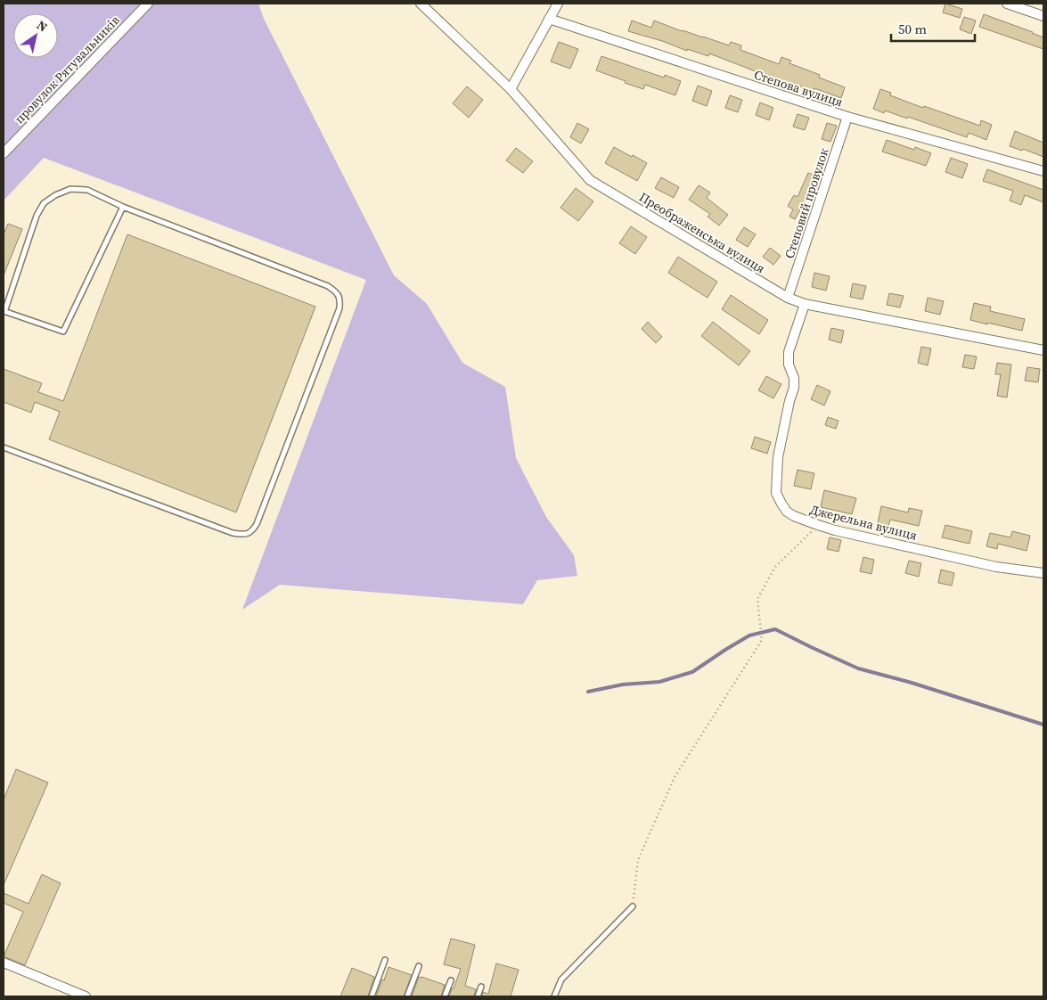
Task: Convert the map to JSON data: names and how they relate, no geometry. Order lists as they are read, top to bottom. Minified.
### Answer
{"streets":{"street":["провулок Рятувальників","Степова вулиця","Степовий провулок","Преображенська вулиця","Джерельна вулиця"]},"crossings":[["Степова вулиця","Степовий провулок"],["Степовий провулок","Преображенська вулиця"],["Преображенська вулиця","Джерельна вулиця"]],"scale_bar":"50 m","north":"top right"}
